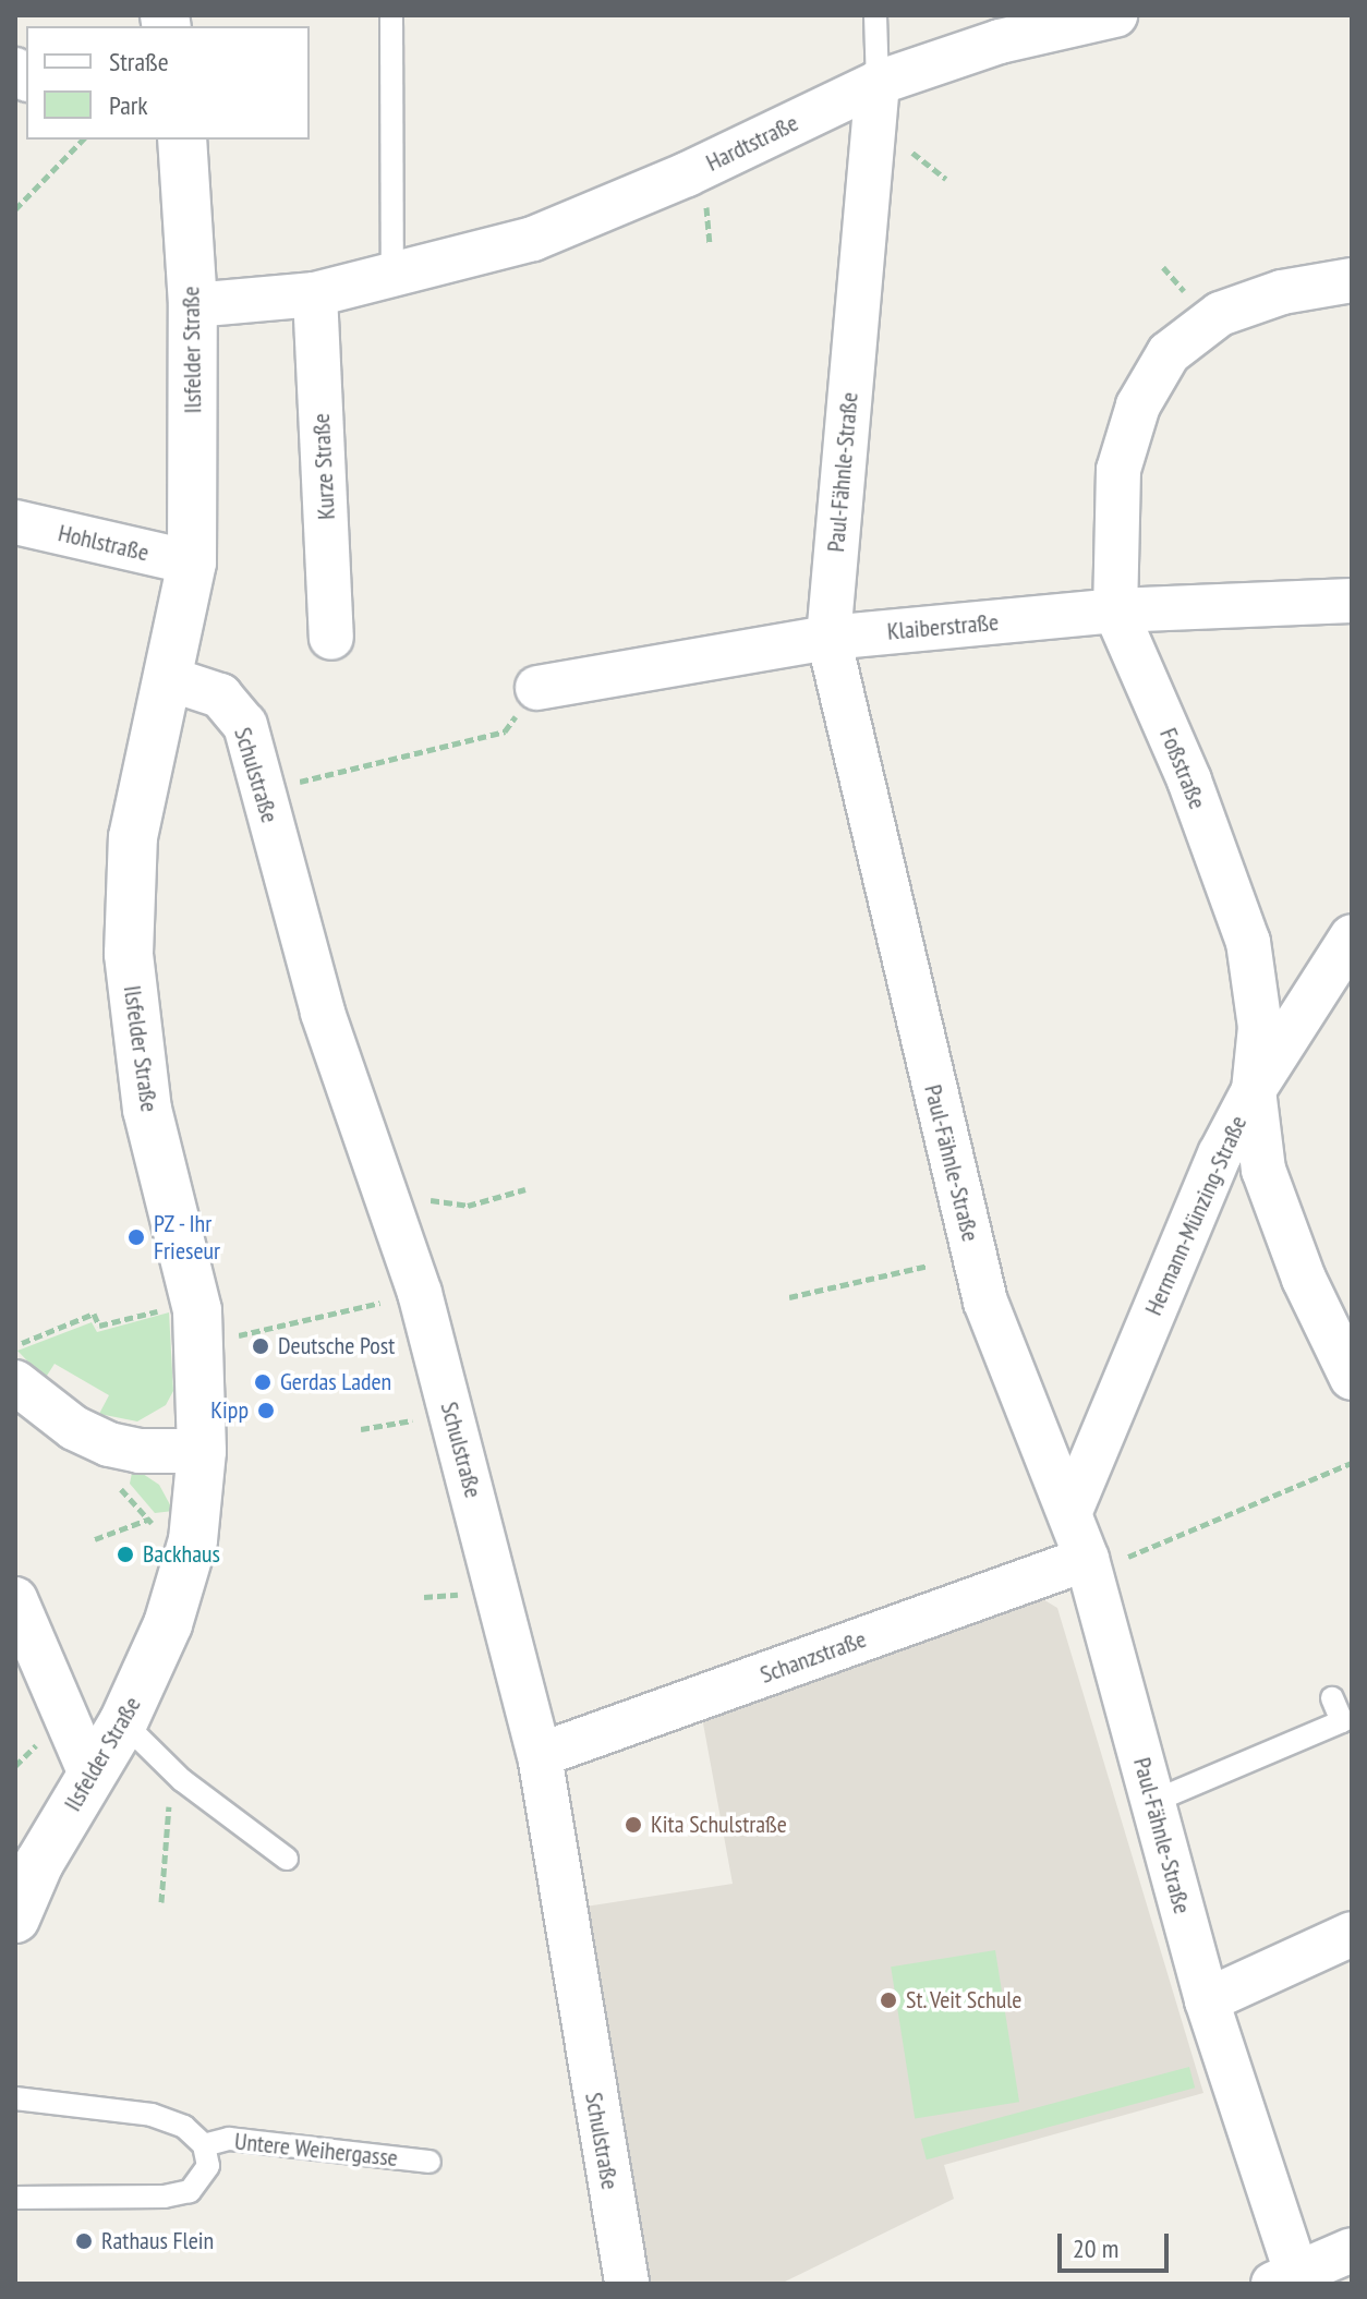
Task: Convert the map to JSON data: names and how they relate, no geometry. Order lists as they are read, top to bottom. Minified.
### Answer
{"streets":{"main road":["Ilsfelder Straße"],"street":["Hardtstraße","Kurze Straße","Paul-Fähnle-Straße","Hohlstraße","Klaiberstraße","Foßstraße","Schulstraße","Hermann-Münzing-Straße","Schanzstraße"],"lane":["Untere Weihergasse"]},"crossings":[["Hardtstraße","Ilsfelder Straße"],["Hardtstraße","Kurze Straße"],["Hardtstraße","Paul-Fähnle-Straße"],["Ilsfelder Straße","Hohlstraße"],["Ilsfelder Straße","Schulstraße"],["Paul-Fähnle-Straße","Klaiberstraße"],["Paul-Fähnle-Straße","Hermann-Münzing-Straße"],["Paul-Fähnle-Straße","Schanzstraße"],["Klaiberstraße","Foßstraße"],["Foßstraße","Hermann-Münzing-Straße"],["Schulstraße","Schanzstraße"]],"places":["PZ - Ihr Frieseur","Deutsche Post","Gerdas Laden","Kipp","Backhaus","Kita Schulstraße","St. Veit Schule","Rathaus Flein"],"legend":["Straße","Park"],"scale_bar":"20 m"}
